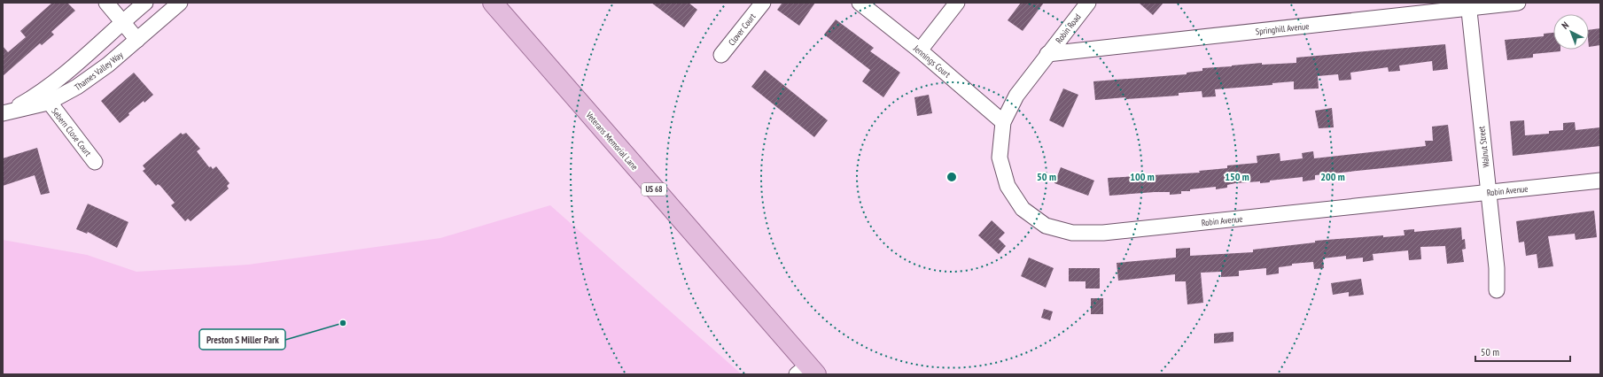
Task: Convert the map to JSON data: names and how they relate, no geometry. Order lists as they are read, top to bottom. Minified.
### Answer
{"streets":{"main road":["Veterans Memorial Lane","US 68"],"street":["Robin Road","Springhill Avenue","Clover Court","Jennings Court","Thames Valley Way","Sebern Close Court","Walnut Street","Robin Avenue"]},"crossings":[["Robin Road","Springhill Avenue"],["Robin Road","Robin Avenue"],["Springhill Avenue","Walnut Street"],["Springhill Avenue","Robin Avenue"],["Jennings Court","Robin Avenue"],["Thames Valley Way","Sebern Close Court"],["Walnut Street","Robin Avenue"]],"places":["Preston S Miller Park"],"scale_bar":"50 m","north":"top left","rings":["50 m","100 m","150 m","200 m"]}
